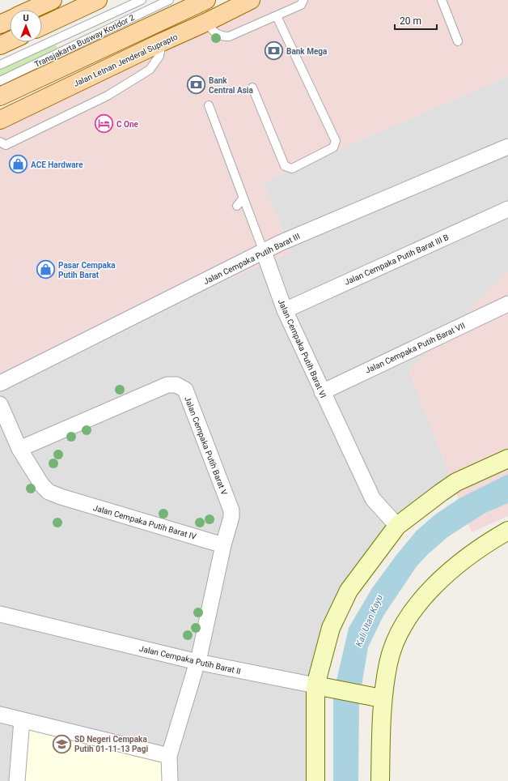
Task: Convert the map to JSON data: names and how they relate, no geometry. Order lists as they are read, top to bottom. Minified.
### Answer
{"streets":{"main road":["Jalan Letnan Jenderal Suprapto"],"street":["Jalan Cempaka Putih Barat III","Jalan Cempaka Putih Barat III B","Jalan Cempaka Putih Barat VII","Jalan Cempaka Putih Barat VI","Jalan Cempaka Putih Barat V","Jalan Cempaka Putih Barat IV","Jalan Cempaka Putih Barat II"],"lane":["Transjakarta Busway Koridor 2"]},"crossings":[["Jalan Cempaka Putih Barat III","Jalan Cempaka Putih Barat VI"],["Jalan Cempaka Putih Barat III B","Jalan Cempaka Putih Barat VI"],["Jalan Cempaka Putih Barat VII","Jalan Cempaka Putih Barat VI"],["Jalan Cempaka Putih Barat V","Jalan Cempaka Putih Barat IV"]],"water":["Kali Utan Kayu"],"places":{"bank":["Bank Mega","Bank Central Asia"],"hotel":["C One"],"shop":["ACE Hardware","Pasar Cempaka Putih Barat"],"school or university":["SD Negeri Cempaka Putih 01-11-13 Pagi"]},"scale_bar":"20 m","north":"top"}
